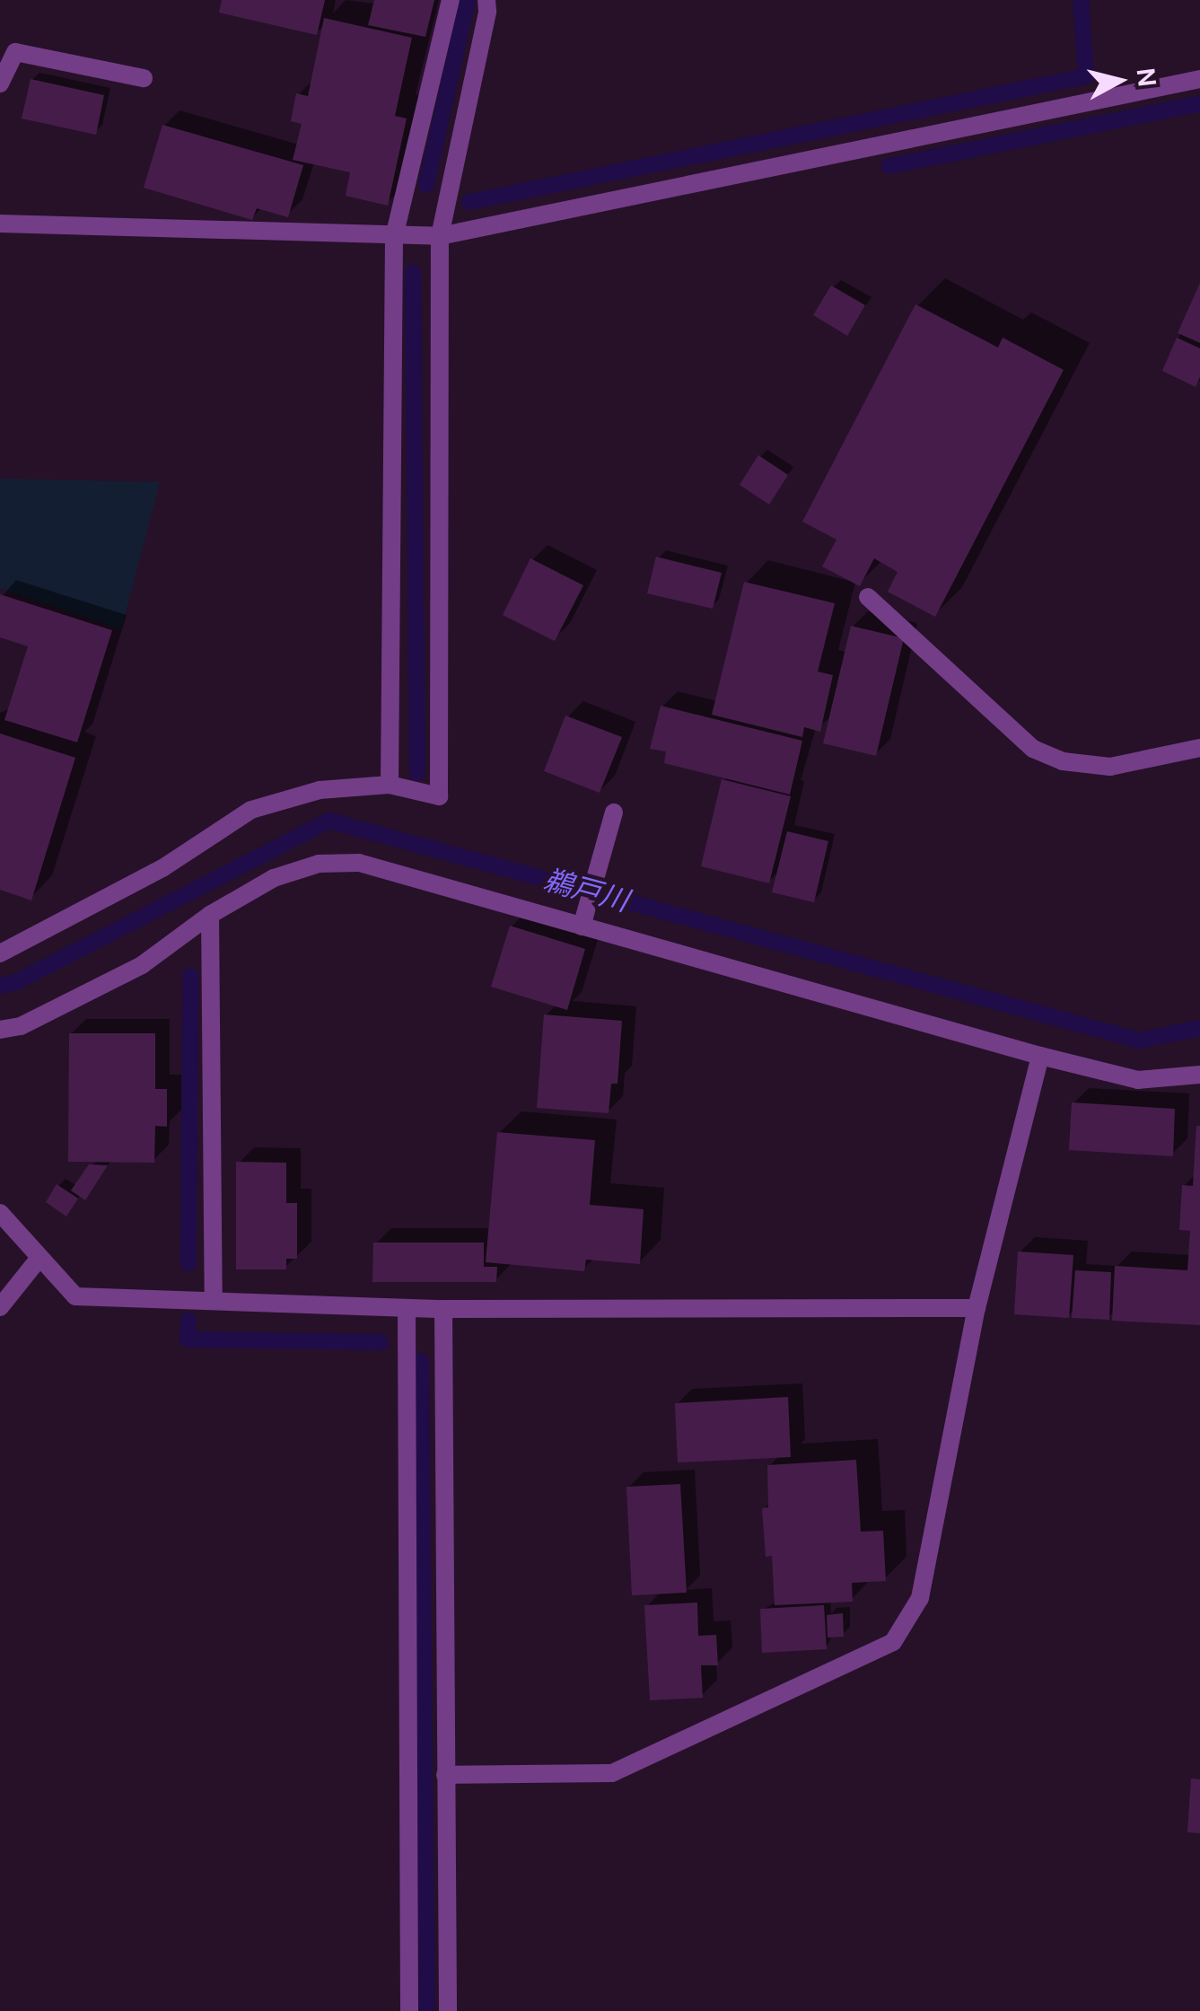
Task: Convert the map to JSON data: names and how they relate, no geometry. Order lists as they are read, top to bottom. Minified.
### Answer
{"water":["鵜戸川"],"north":"right"}
